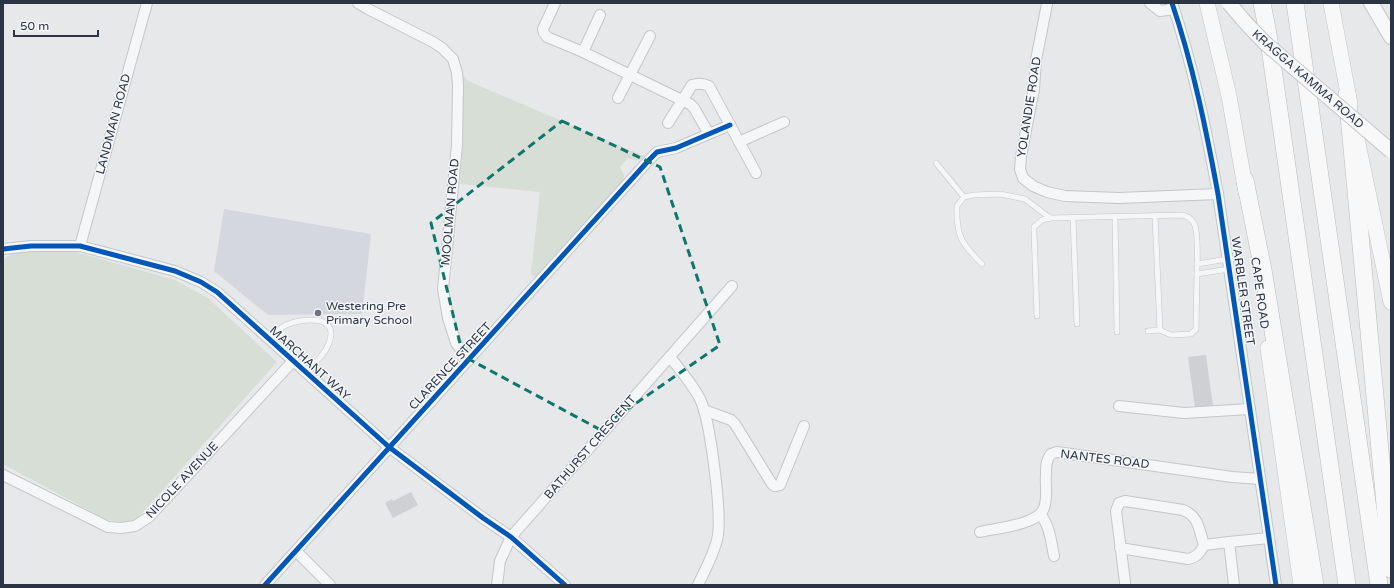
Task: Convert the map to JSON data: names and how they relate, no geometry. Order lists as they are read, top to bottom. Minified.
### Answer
{"streets":{"main road":["KRAGGA KAMMA ROAD","CAPE ROAD"],"street":["YOLANDIE ROAD","LANDMAN ROAD","MOOLMAN ROAD","WARBLER STREET","MARCHANT WAY","CLARENCE STREET","BATHURST CRESCENT","NANTES ROAD","NICOLE AVENUE"]},"crossings":[["YOLANDIE ROAD","WARBLER STREET"],["LANDMAN ROAD","MARCHANT WAY"],["MOOLMAN ROAD","CLARENCE STREET"],["WARBLER STREET","NANTES ROAD"],["MARCHANT WAY","CLARENCE STREET"],["MARCHANT WAY","BATHURST CRESCENT"],["MARCHANT WAY","NICOLE AVENUE"]],"places":["Westering Pre Primary School"],"scale_bar":"50 m"}
